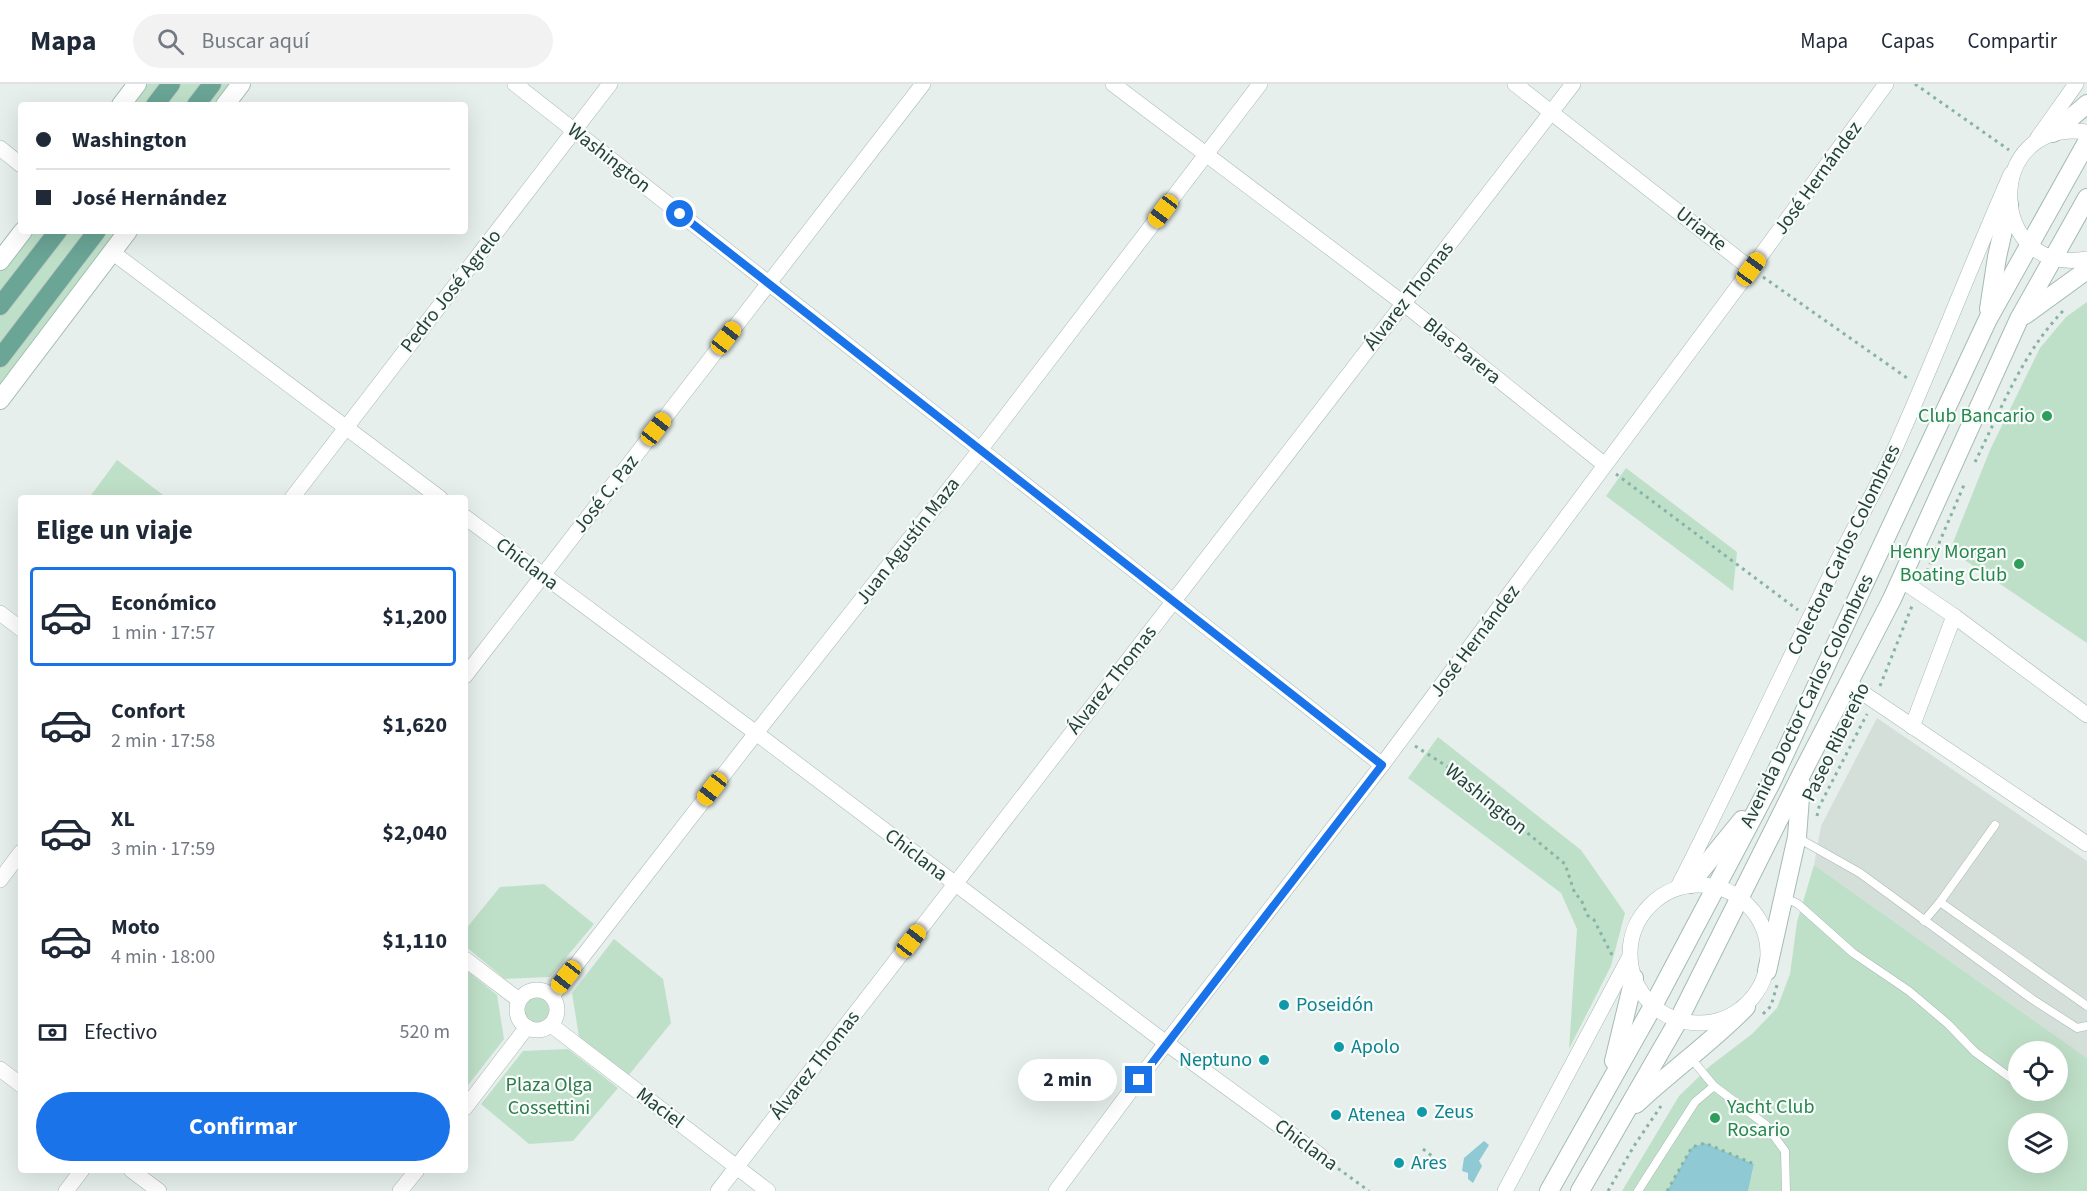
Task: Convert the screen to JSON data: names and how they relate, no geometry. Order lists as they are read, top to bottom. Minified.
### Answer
{"streets":{"main road":["Avenida Doctor Carlos Colombres"],"street":["Washington","José Hernández","Uriarte","Pedro José Agrelo","Álvarez Thomas","Blas Parera","José C. Paz","Juan Agustín Maza","Colectora Carlos Colombres","Chiclana","Maciel"],"path":["Paseo Ribereño"]},"crossings":[["Washington","José Hernández"],["Washington","Pedro José Agrelo"],["Washington","Álvarez Thomas"],["Washington","José C. Paz"],["Washington","Juan Agustín Maza"],["José Hernández","Uriarte"],["José Hernández","Blas Parera"],["José Hernández","Chiclana"],["Uriarte","Álvarez Thomas"],["Álvarez Thomas","Blas Parera"],["Álvarez Thomas","Chiclana"],["Álvarez Thomas","Maciel"],["Blas Parera","Juan Agustín Maza"],["José C. Paz","Chiclana"],["Juan Agustín Maza","Chiclana"],["Juan Agustín Maza","Maciel"]],"parks":["Plaza Olga Cossettini"],"places":["Club Bancario","Henry Morgan Boating Club","Poseidón","Apolo","Neptuno","Zeus","Atenea","Yacht Club Rosario","Ares"],"page":{"header":"Mapa","search":"Buscar aquí","nav":["Mapa","Capas","Compartir"],"banner":["Washington","José Hernández"],"heading":"Elige un viaje","list":[{"name":"Económico","note":"1 min · 17:57","value":"$1,200"},{"name":"Confort","note":"2 min · 17:58","value":"$1,620"},{"name":"XL","note":"3 min · 17:59","value":"$2,040"},{"name":"Moto","note":"4 min · 18:00","value":"$1,110"}],"pay":["Efectivo","520 m"],"bubble":"2 min","buttons":"Confirmar"}}
